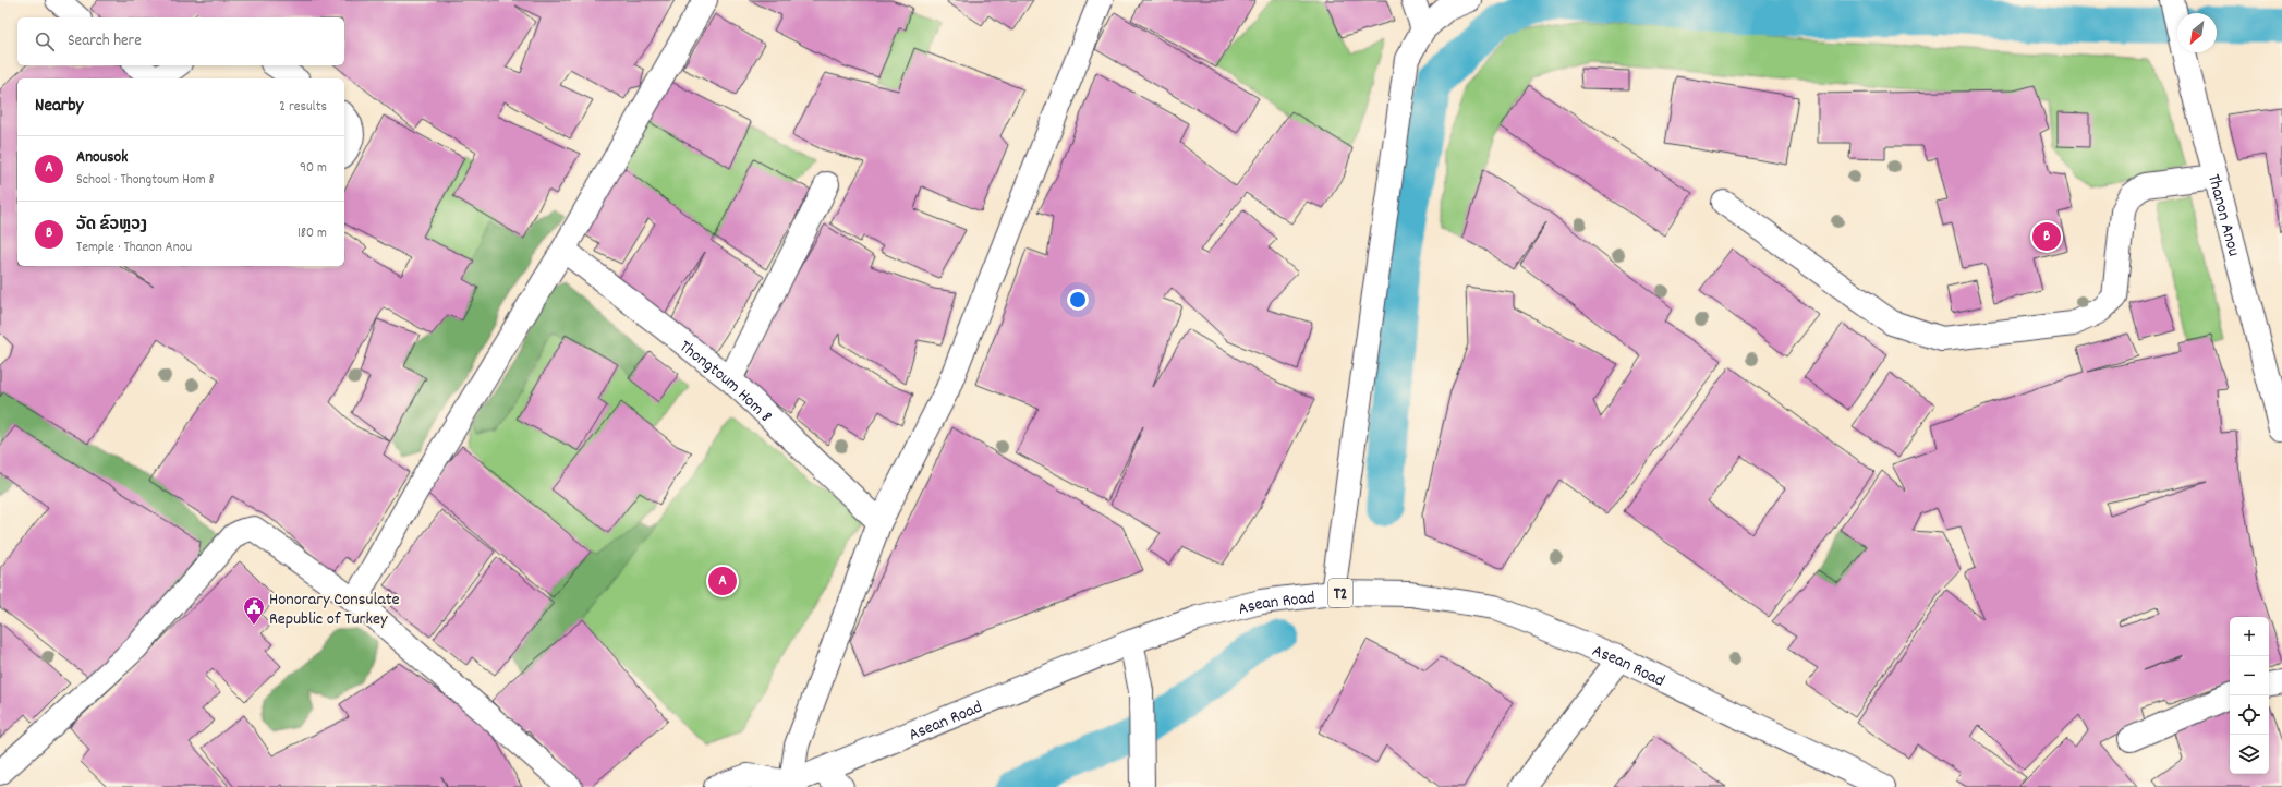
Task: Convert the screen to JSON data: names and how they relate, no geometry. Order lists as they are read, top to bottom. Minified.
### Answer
{"streets":{"street":["Thanon Anou","Thongtoum Hom 8","T2","Asean Road"]},"places":{"public building":["Honorary Consulate Republic of Turkey"]},"north":"bottom left","page":{"search":"Search here","heading":["Nearby","2 results"],"list":[{"mark":"A","name":"Anousok","note":"School · Thongtoum Hom 8","value":"90 m"},{"mark":"B","name":"ວັດ ຂົວຫຼວງ","note":"Temple · Thanon Anou","value":"180 m"}],"pins":["B","A"],"map_buttons":["+","−"]}}
